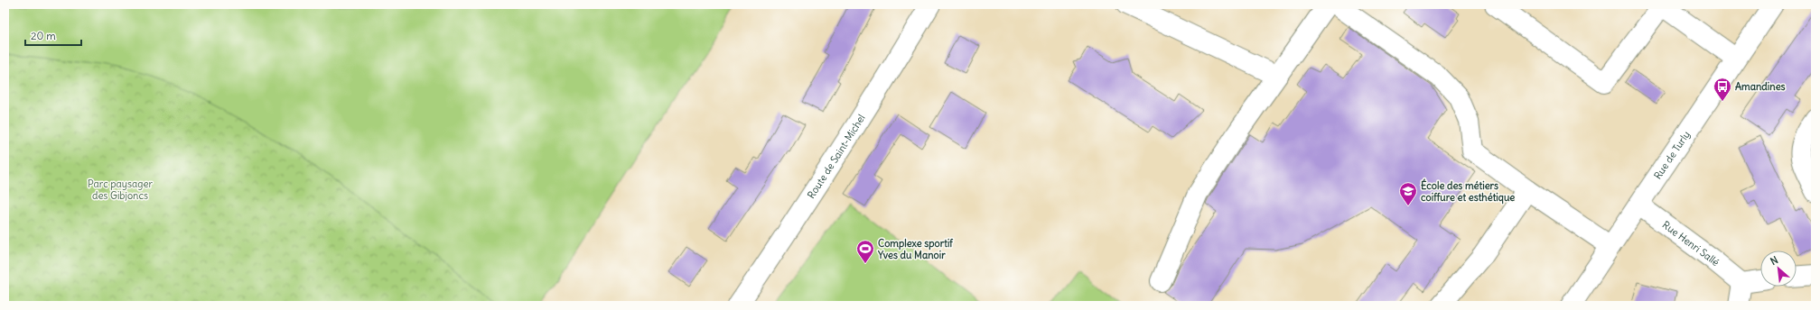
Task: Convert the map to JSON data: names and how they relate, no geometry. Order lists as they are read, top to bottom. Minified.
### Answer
{"streets":{"street":["Rue de Turly","Route de Saint-Michel","Rue Henri Sallé"]},"crossings":[["Rue de Turly","Rue Henri Sallé"]],"parks":["Parc paysager des Gibjoncs"],"places":{"bus stop":["Amandines"],"school or university":["École des métiers coiffure et esthétique"],"sports":["Complexe sportif Yves du Manoir"]},"scale_bar":"20 m","north":"top left"}
